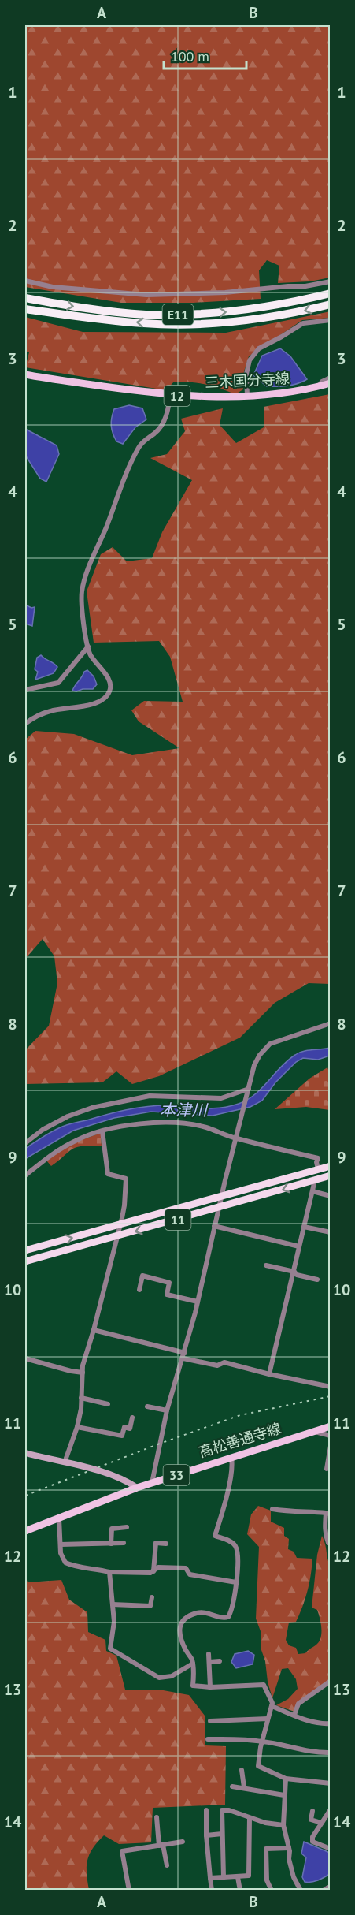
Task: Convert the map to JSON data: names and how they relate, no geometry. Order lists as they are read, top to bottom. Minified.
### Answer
{"streets":{"highway":["E11","11"],"main road":["三木国分寺線","12","高松善通寺線","33"]},"water":["本津川"],"scale_bar":"100 m","grid":{"columns":["A","B"],"rows":["1","2","3","4","5","6","7","8","9","10","11","12","13","14"]}}
